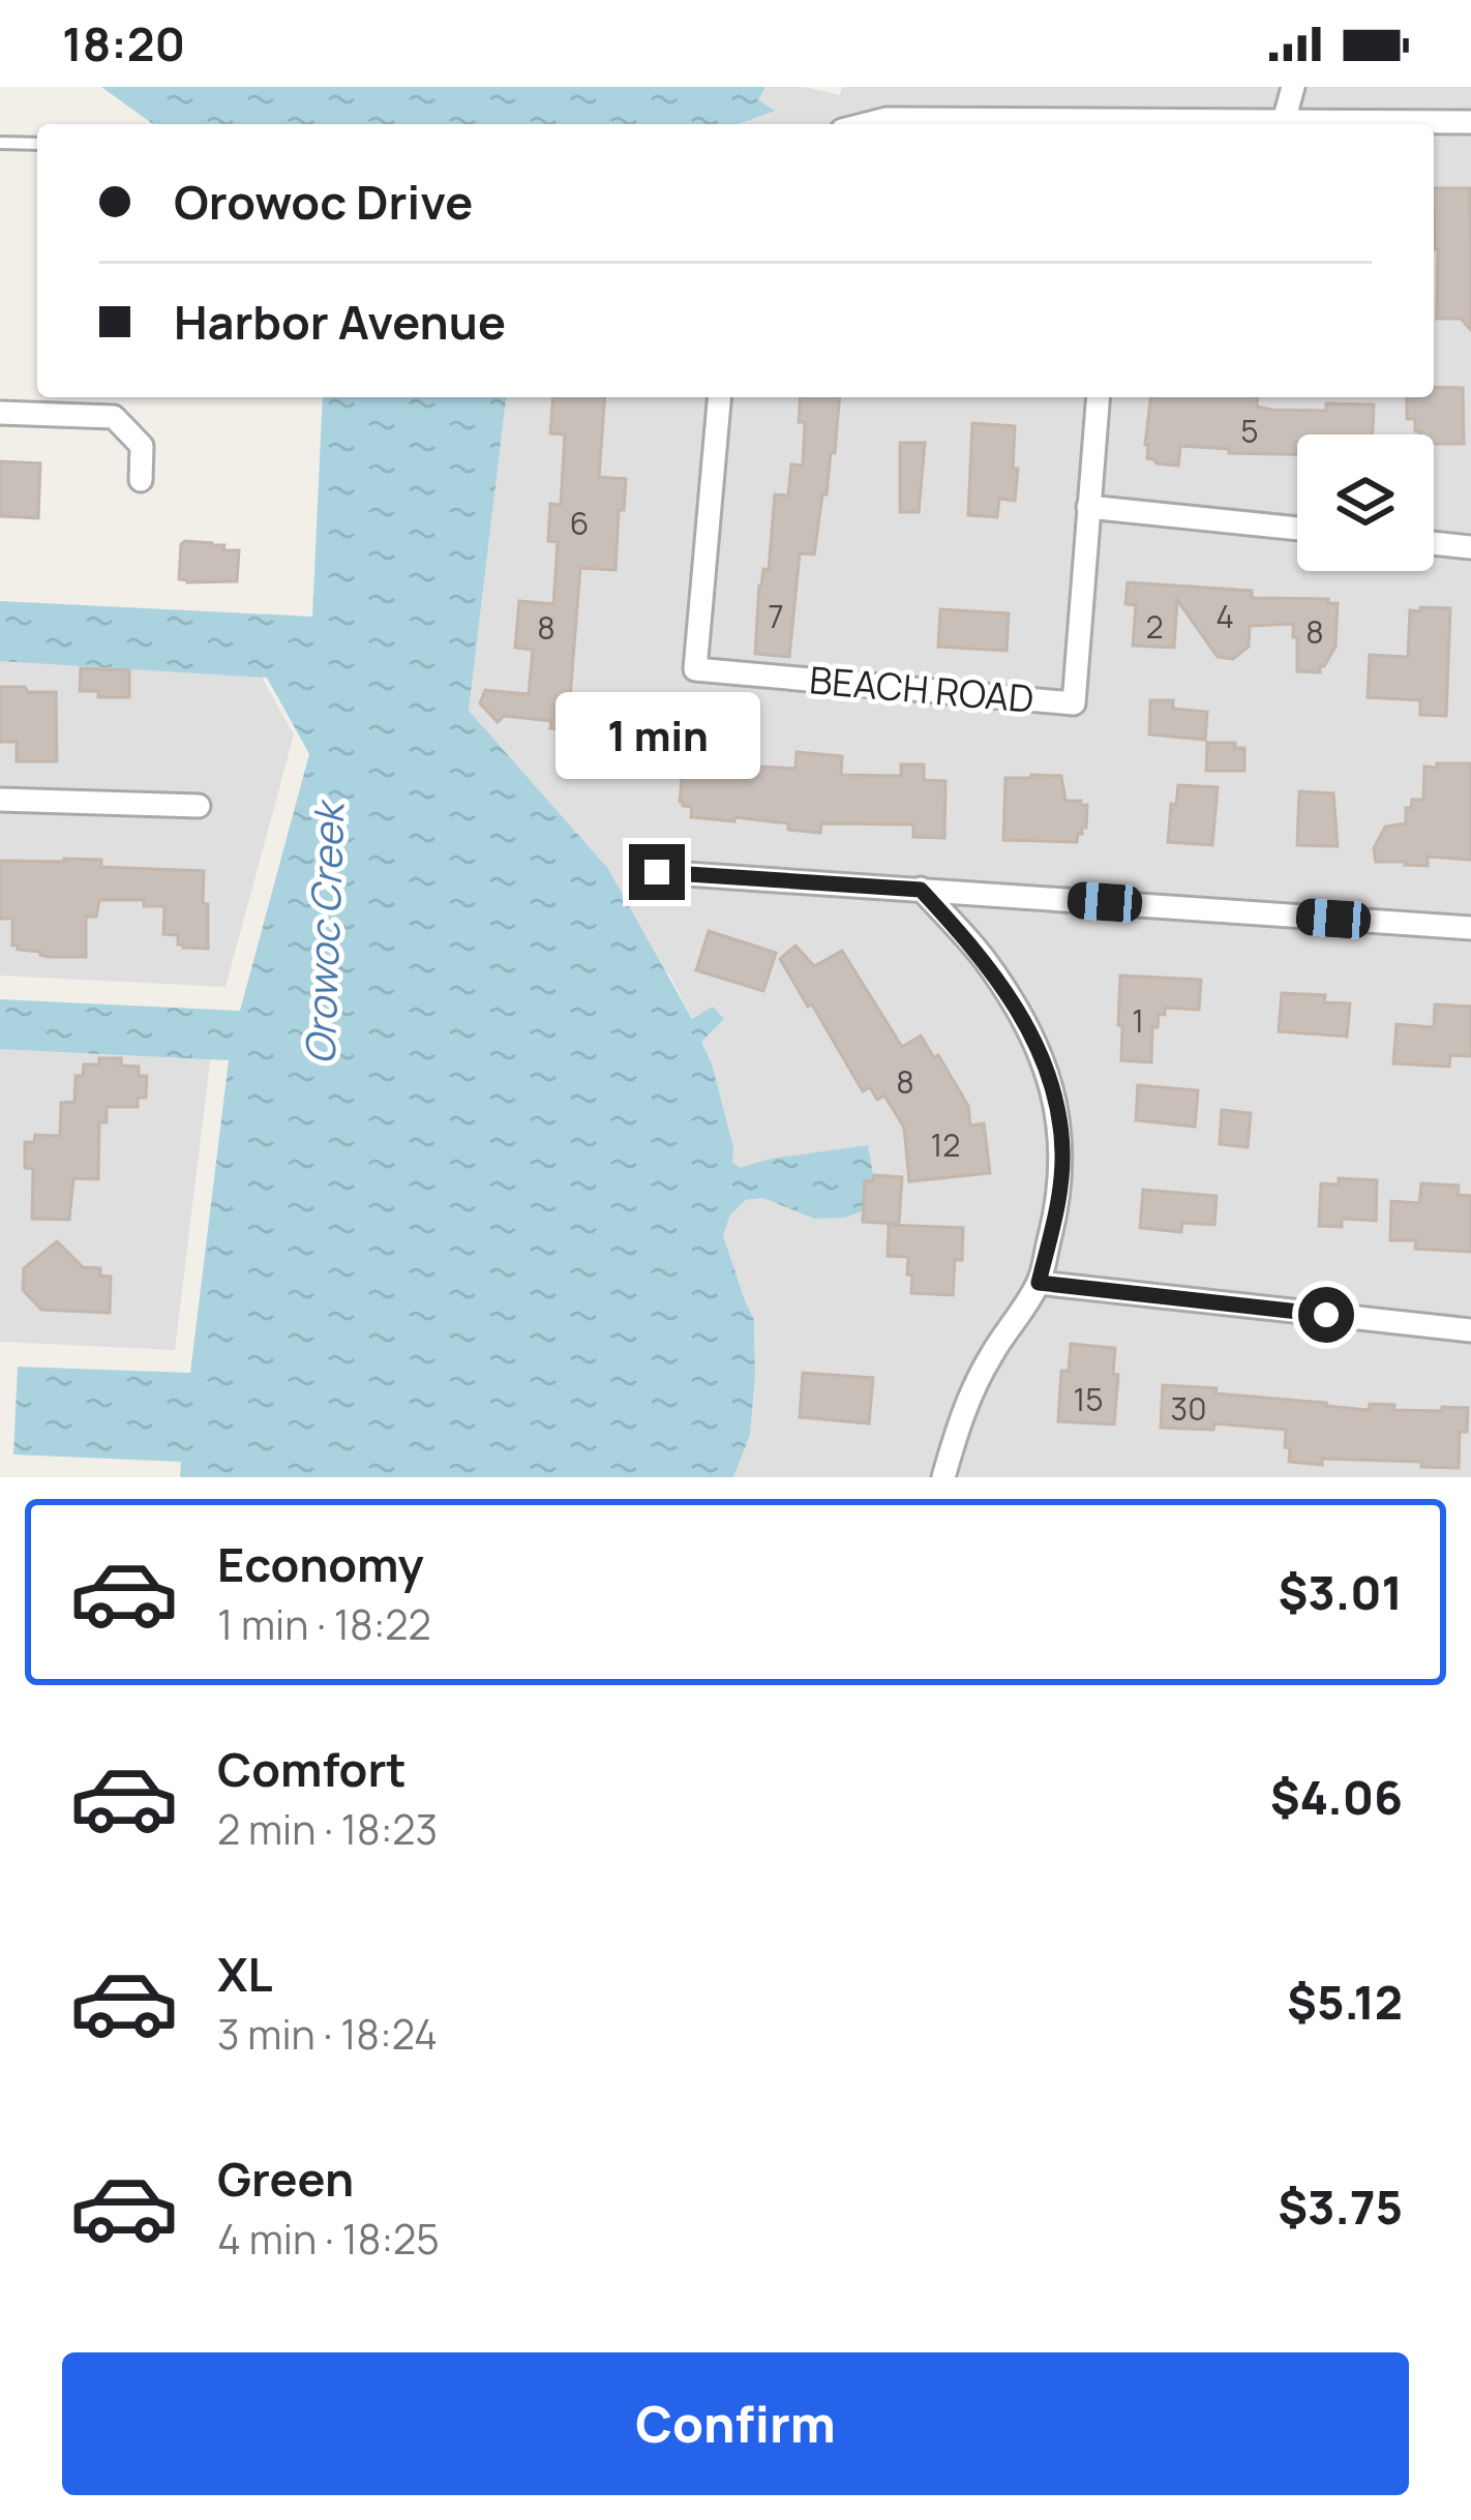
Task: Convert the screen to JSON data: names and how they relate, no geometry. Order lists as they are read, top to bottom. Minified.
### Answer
{"streets":{"street":["BEACH ROAD"]},"water":["Orowoc Creek"],"house_numbers":["5","6","7","4","2","8","8","1","8","12","15","30"],"page":{"status":"18:20","banner":["Orowoc Drive","Harbor Avenue"],"bubble":"1 min","list":[{"name":"Economy","note":"1 min · 18:22","value":"$3.01"},{"name":"Comfort","note":"2 min · 18:23","value":"$4.06"},{"name":"XL","note":"3 min · 18:24","value":"$5.12"},{"name":"Green","note":"4 min · 18:25","value":"$3.75"}],"buttons":"Confirm"}}
